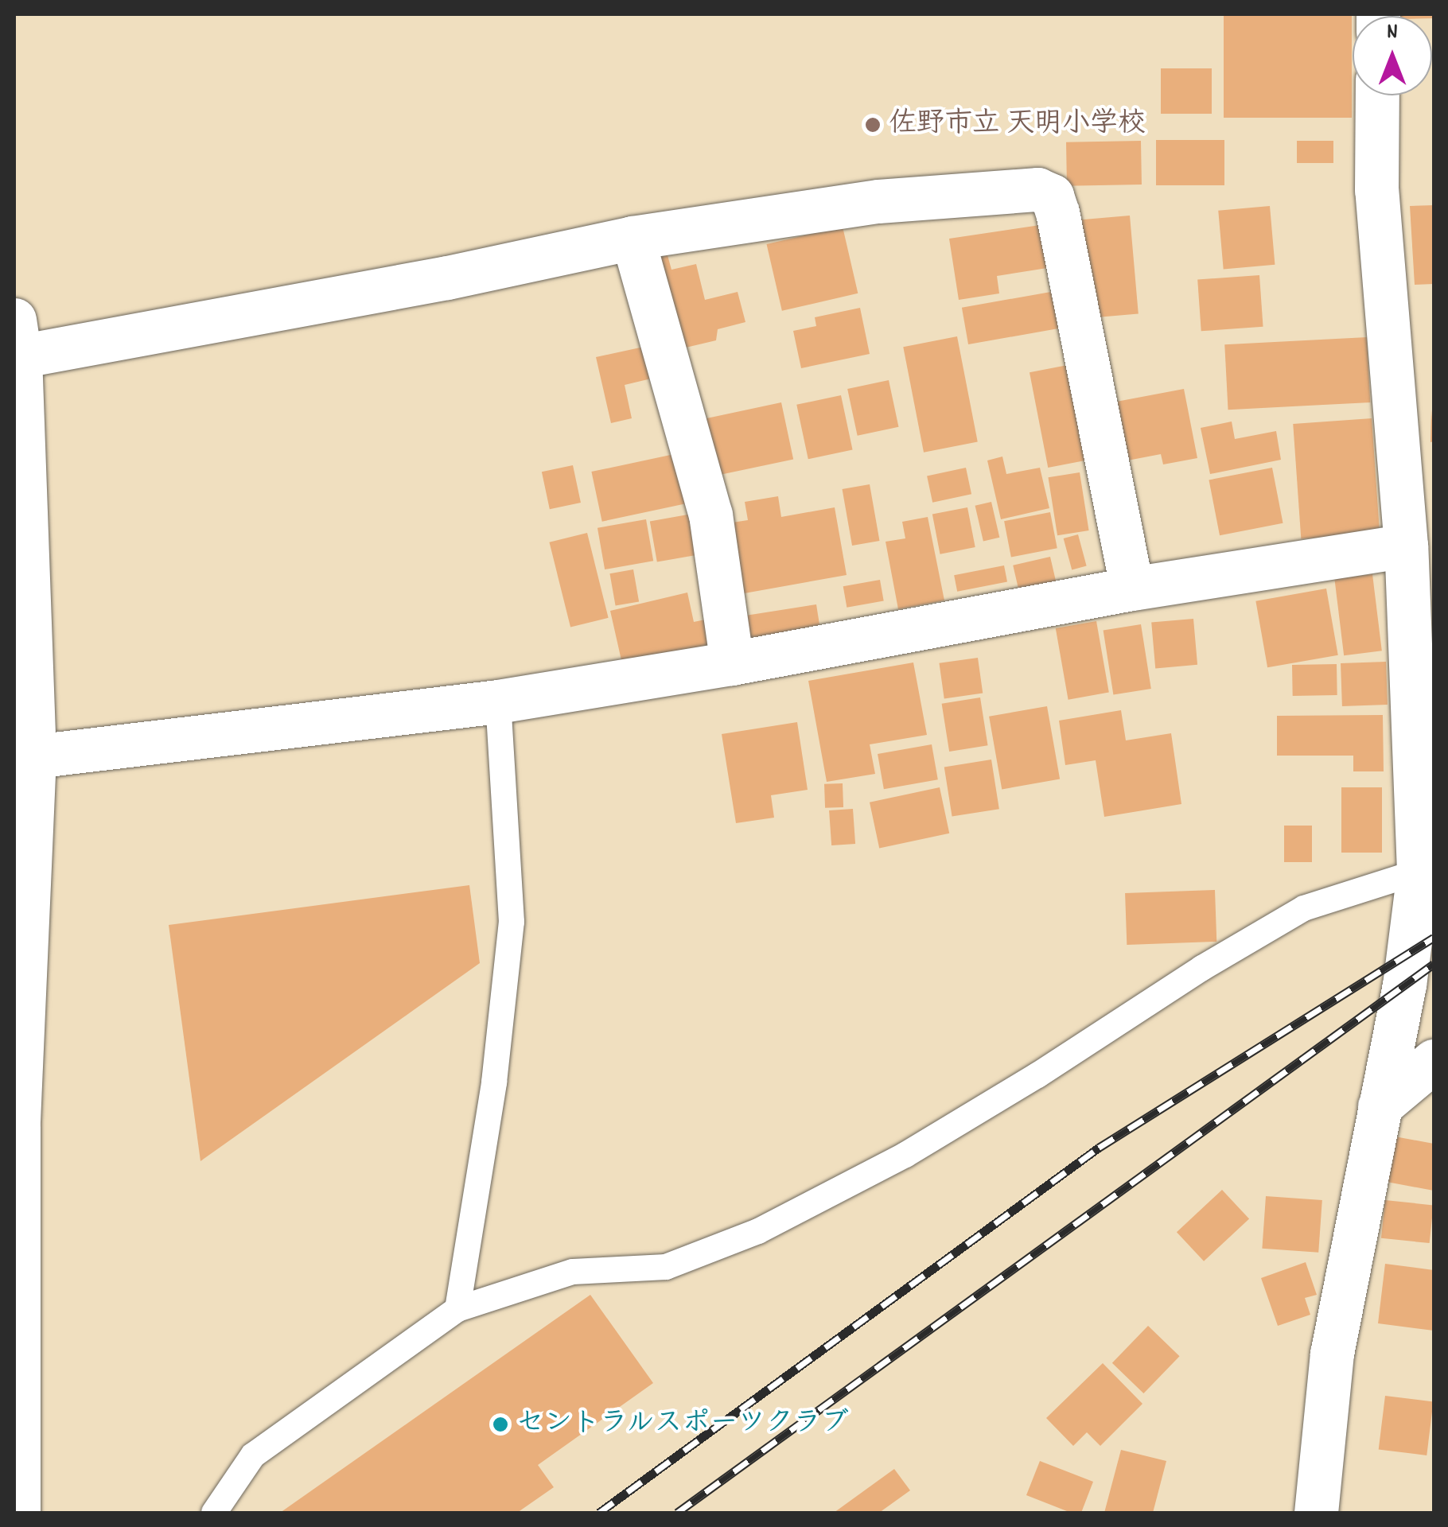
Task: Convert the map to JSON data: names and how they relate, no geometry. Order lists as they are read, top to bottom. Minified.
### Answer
{"places":["佐野市立 天明小学校","セントラルスポーツクラブ"],"north":"top"}
